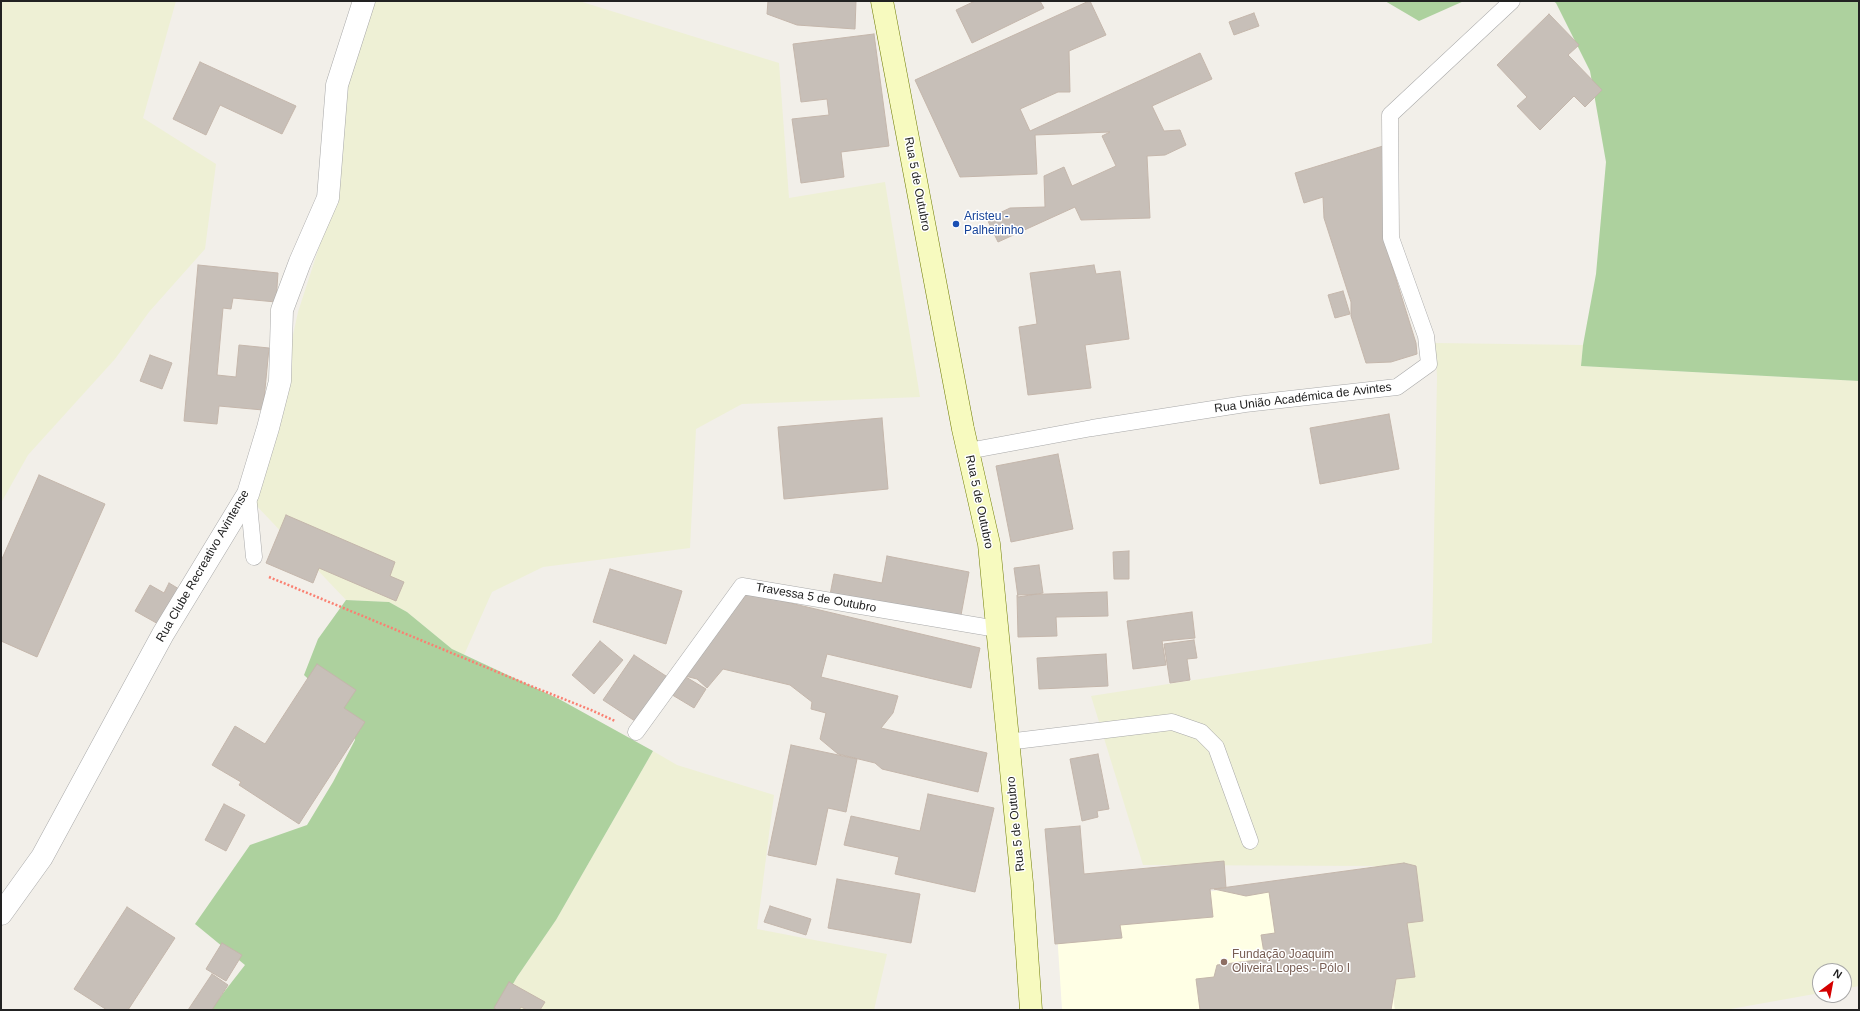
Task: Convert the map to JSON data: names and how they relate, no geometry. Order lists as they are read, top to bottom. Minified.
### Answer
{"streets":{"street":["Rua 5 de Outubro","Rua Clube Recreativo Avintense"],"lane":["Rua União Académica de Avintes","Travessa 5 de Outubro"]},"crossings":[["Rua 5 de Outubro","Rua União Académica de Avintes"],["Rua 5 de Outubro","Travessa 5 de Outubro"]],"places":["Aristeu - Palheirinho","Fundação Joaquim Oliveira Lopes - Pólo I"],"north":"top right"}
